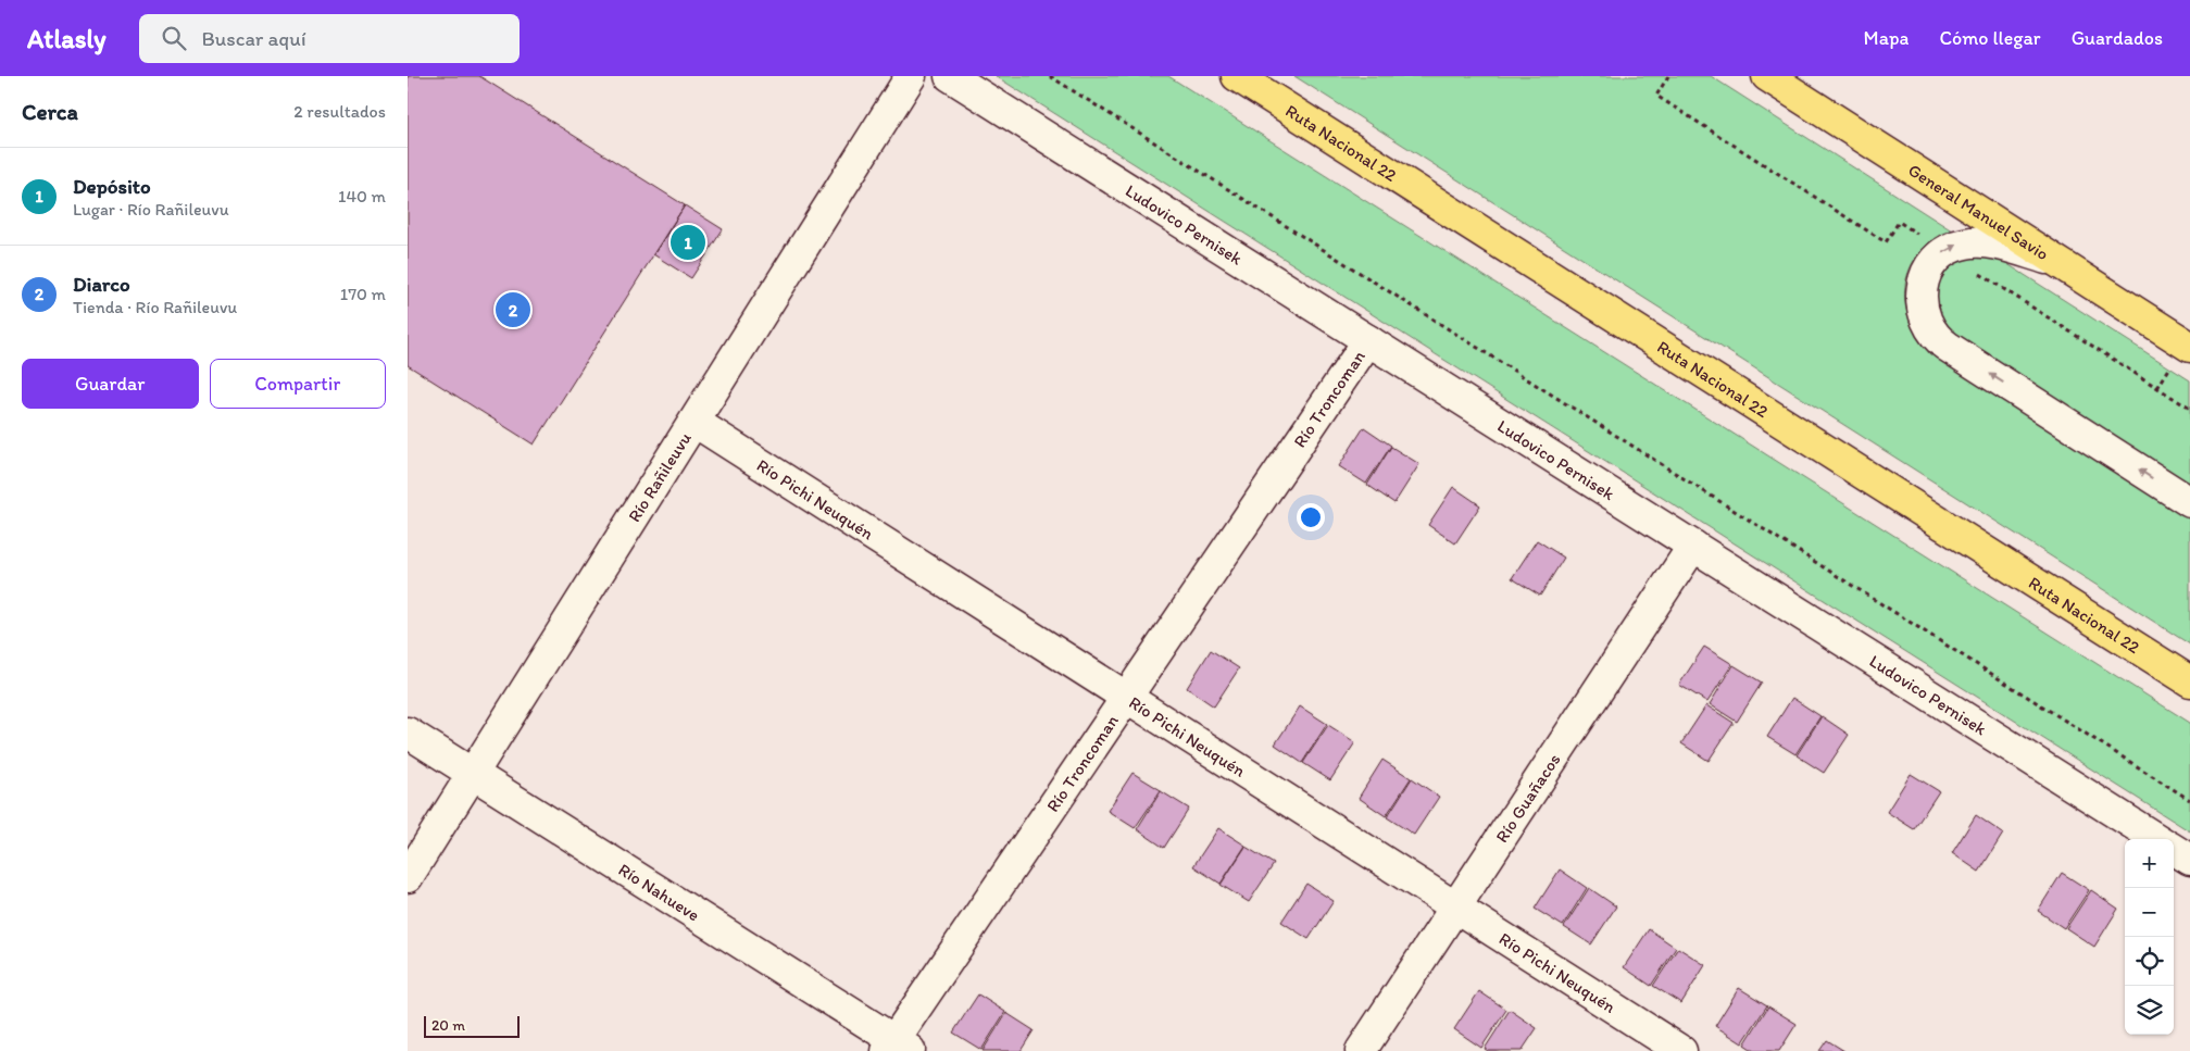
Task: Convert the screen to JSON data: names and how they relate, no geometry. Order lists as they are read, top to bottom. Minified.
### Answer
{"streets":{"main road":["Ruta Nacional 22","General Manuel Savio"],"street":["Ludovico Pernisek","Río Troncoman","Río Rañileuvu","Río Pichi Neuquén","Río Guañacos","Río Nahueve"]},"crossings":[["Ludovico Pernisek","Río Troncoman"],["Ludovico Pernisek","Río Guañacos"],["Río Troncoman","Río Pichi Neuquén"],["Río Troncoman","Río Nahueve"],["Río Rañileuvu","Río Pichi Neuquén"],["Río Rañileuvu","Río Nahueve"],["Río Pichi Neuquén","Río Guañacos"]],"scale_bar":"20 m","page":{"header":"Atlasly","search":"Buscar aquí","nav":["Mapa","Cómo llegar","Guardados"],"heading":["Cerca","2 resultados"],"list":[{"mark":"1","name":"Depósito","note":"Lugar · Río Rañileuvu","value":"140 m"},{"mark":"2","name":"Diarco","note":"Tienda · Río Rañileuvu","value":"170 m"}],"pins":["1","2"],"buttons":["Guardar","Compartir"],"map_buttons":["+","−"],"scale":"20 m"}}
